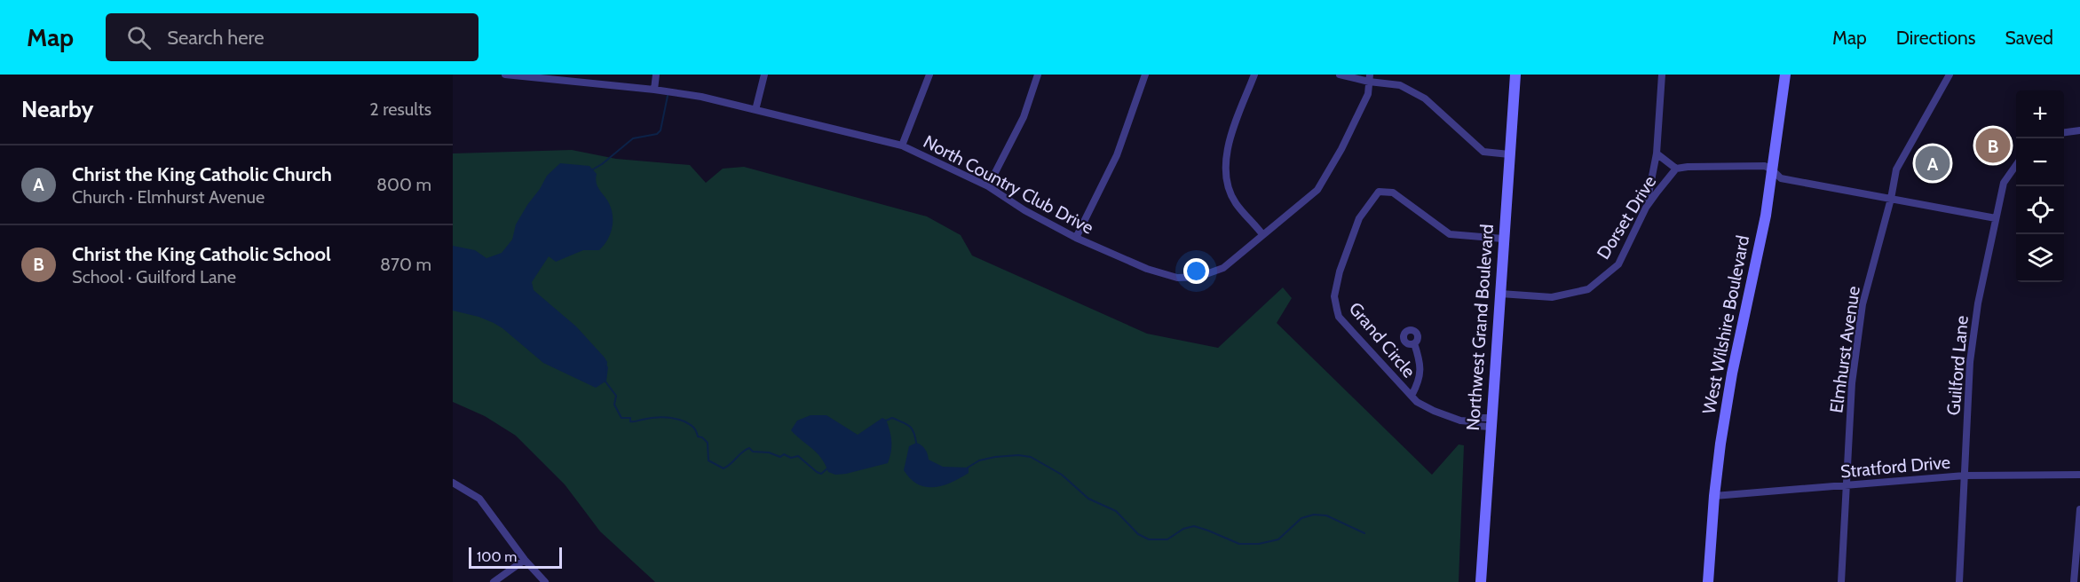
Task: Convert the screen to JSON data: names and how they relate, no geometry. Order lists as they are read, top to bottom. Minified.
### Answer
{"streets":{"street":["North Country Club Drive","Dorset Drive","West Wilshire Boulevard","Northwest Grand Boulevard","Grand Circle","Elmhurst Avenue","Guilford Lane","Stratford Drive"]},"crossings":[["Dorset Drive","West Wilshire Boulevard"],["Dorset Drive","Northwest Grand Boulevard"],["Dorset Drive","Elmhurst Avenue"],["Dorset Drive","Guilford Lane"],["West Wilshire Boulevard","Stratford Drive"],["Northwest Grand Boulevard","Grand Circle"],["Elmhurst Avenue","Stratford Drive"],["Guilford Lane","Stratford Drive"]],"scale_bar":"100 m","page":{"header":"Map","search":"Search here","nav":["Map","Directions","Saved"],"heading":["Nearby","2 results"],"map_buttons":["+","−"],"pins":["B","A"],"list":[{"mark":"A","name":"Christ the King Catholic Church","note":"Church · Elmhurst Avenue","value":"800 m"},{"mark":"B","name":"Christ the King Catholic School","note":"School · Guilford Lane","value":"870 m"}],"scale":"100 m"}}
